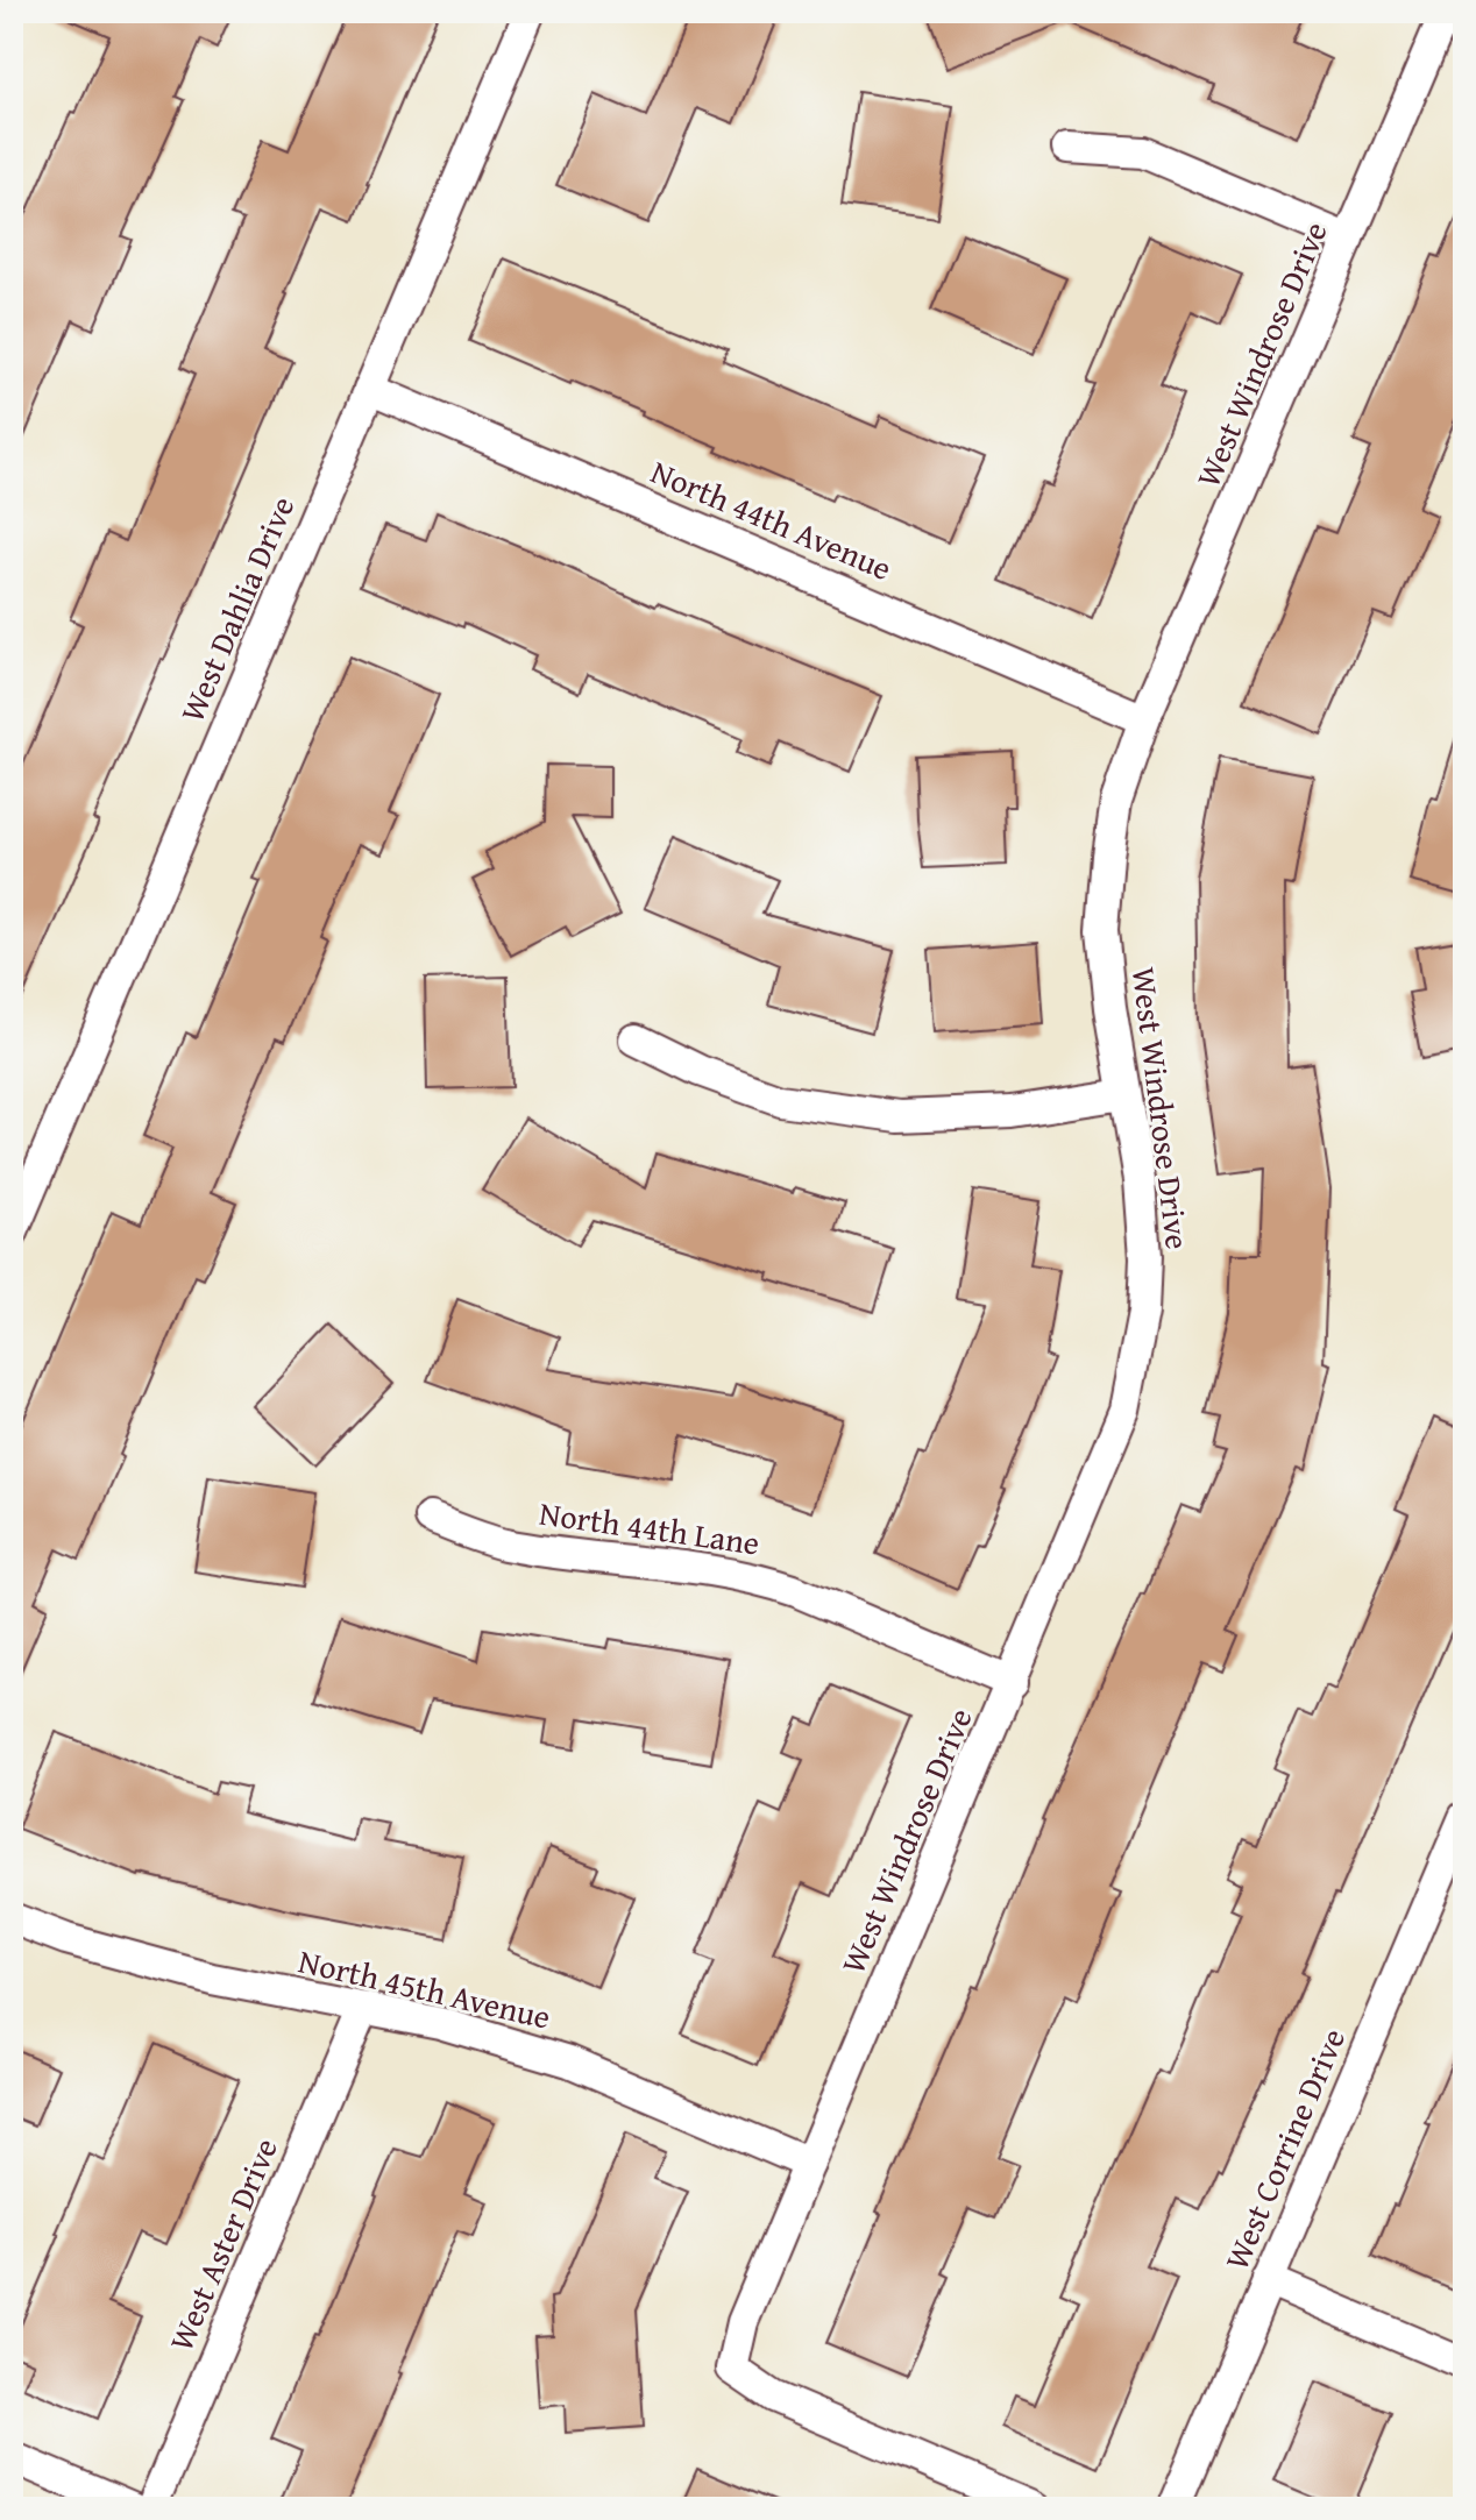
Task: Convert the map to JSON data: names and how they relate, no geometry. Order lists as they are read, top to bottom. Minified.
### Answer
{"streets":{"street":["West Windrose Drive","North 44th Avenue","West Dahlia Drive","North 44th Lane","North 45th Avenue","West Corrine Drive","West Aster Drive"]},"crossings":[["West Windrose Drive","North 44th Avenue"],["West Windrose Drive","North 44th Lane"],["West Windrose Drive","North 45th Avenue"],["North 44th Avenue","West Dahlia Drive"],["North 45th Avenue","West Aster Drive"]]}
